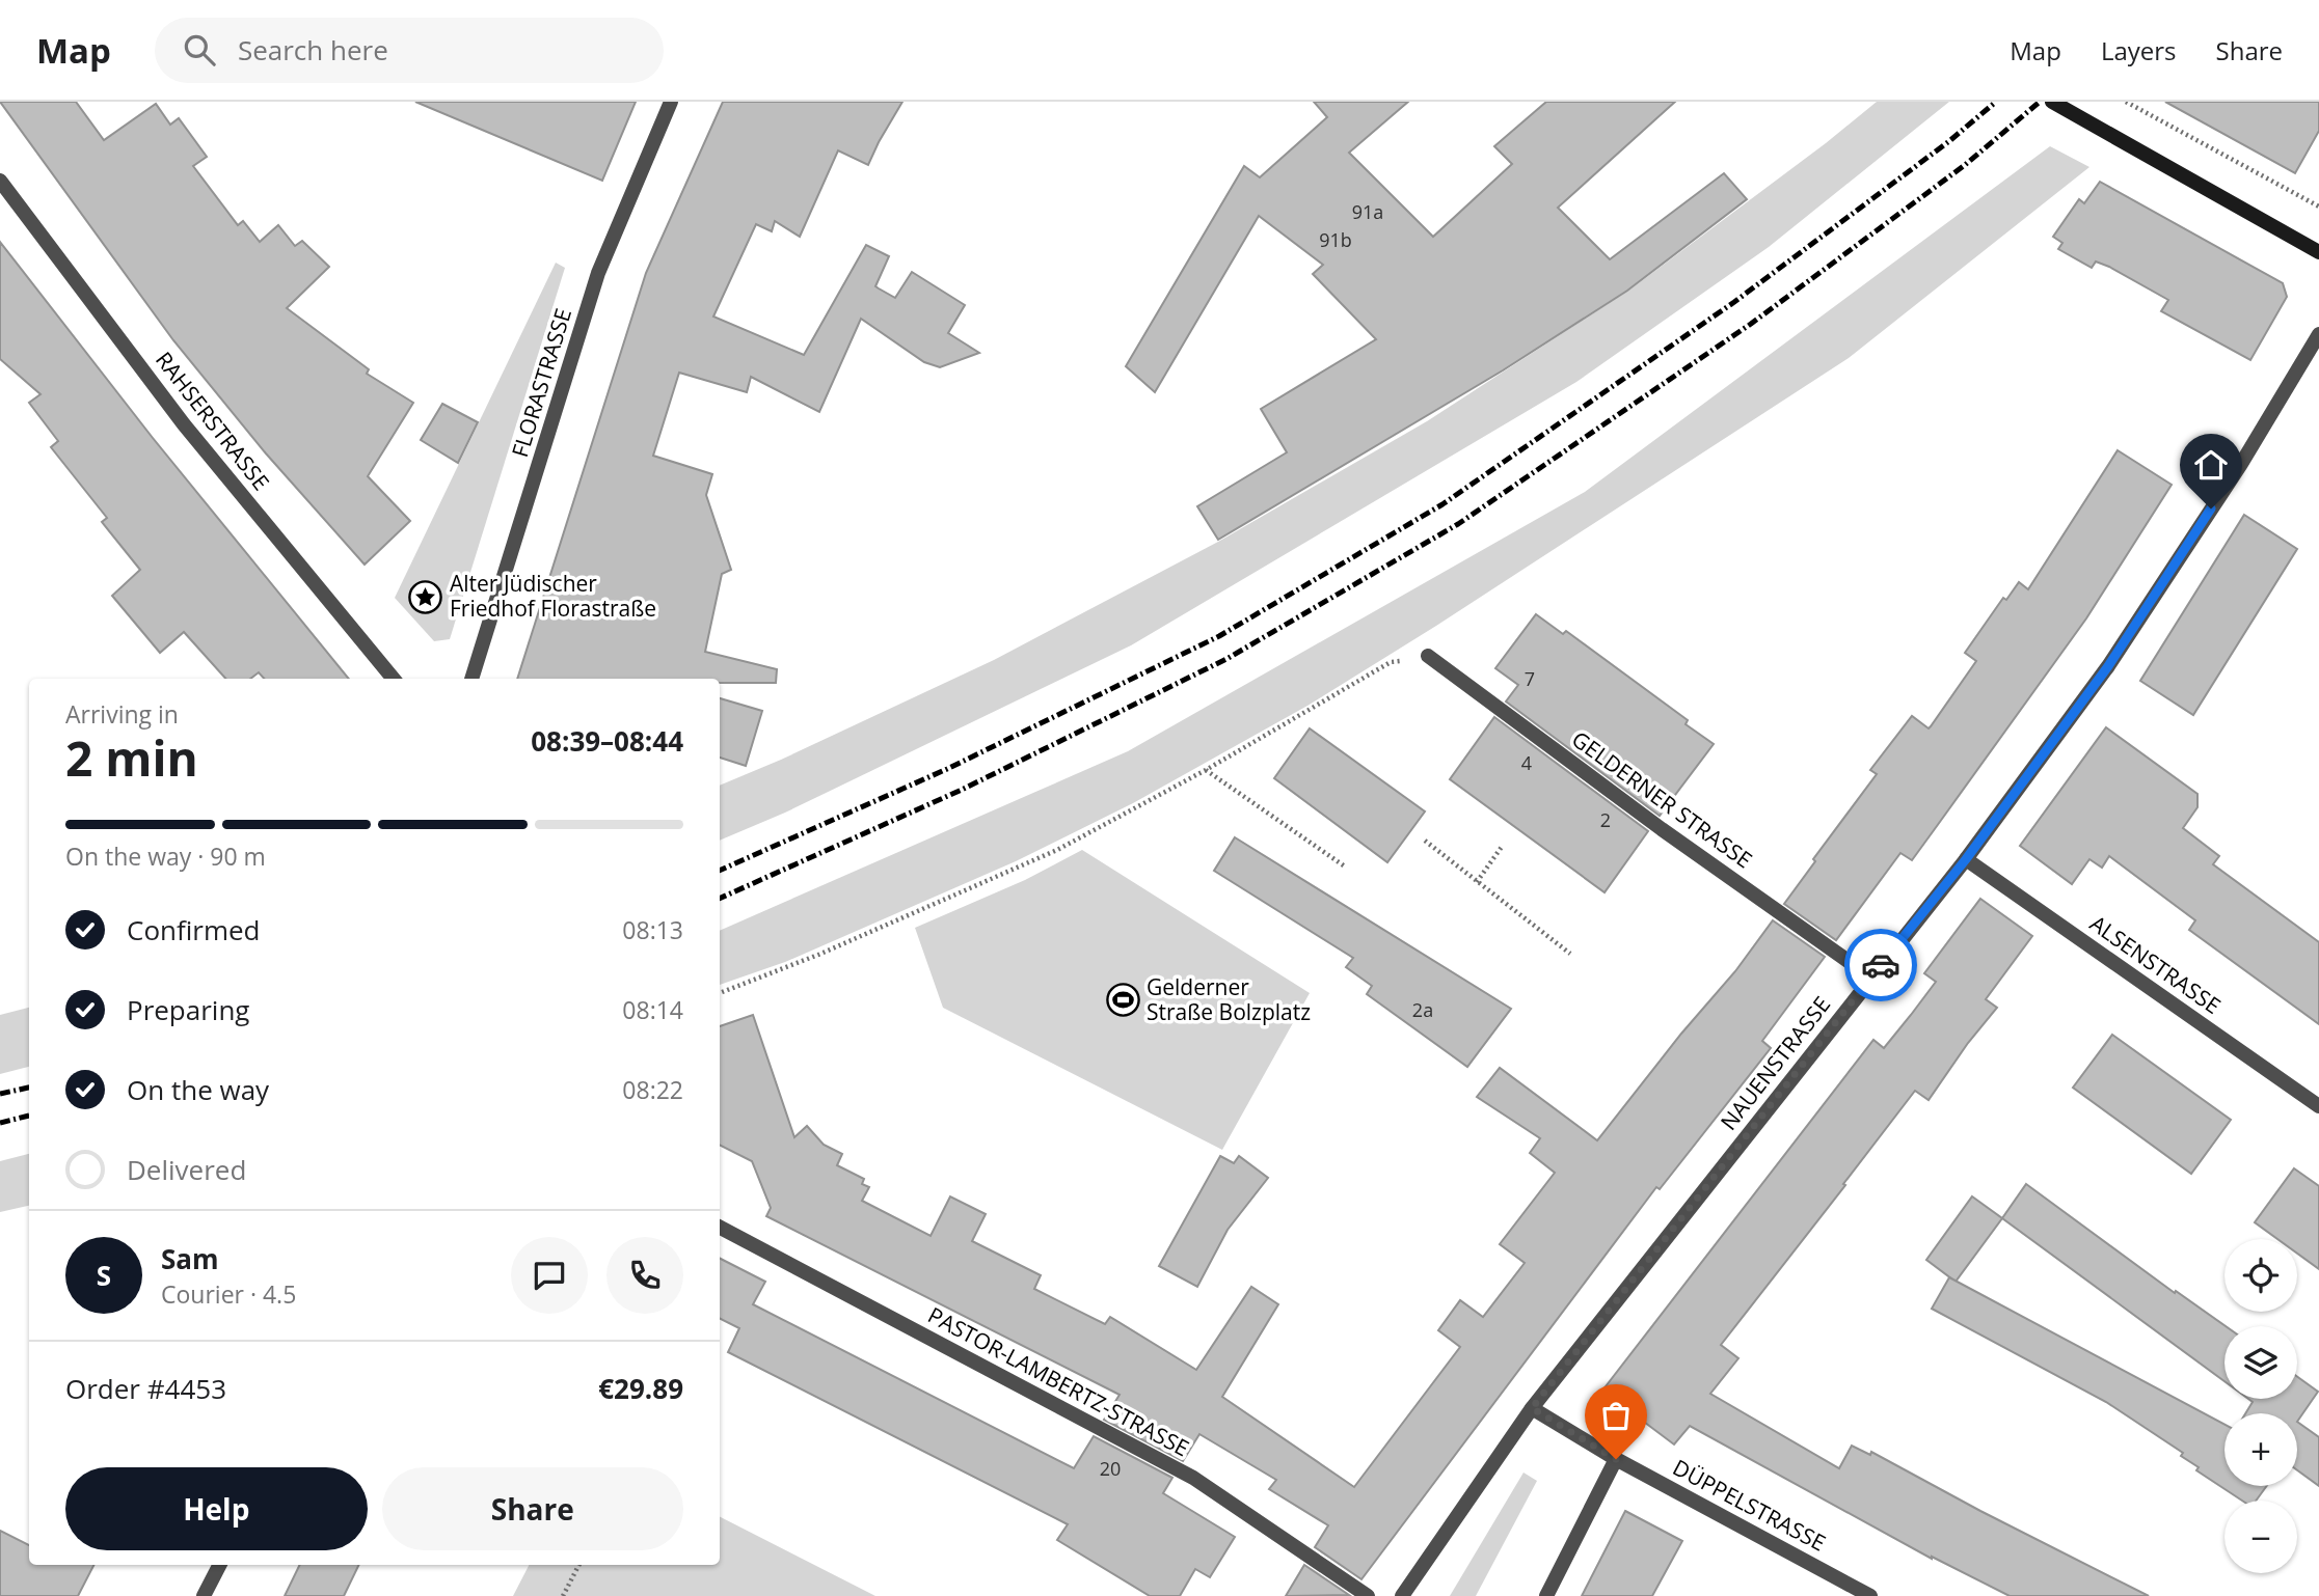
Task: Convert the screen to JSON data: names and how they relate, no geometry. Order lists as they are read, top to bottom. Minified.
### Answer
{"streets":{"street":["FLORASTRASSE","RAHSERSTRASSE","GELDERNER STRASSE","ALSENSTRASSE","NAUENSTRASSE","PASTOR-LAMBERTZ-STRASSE","DÜPPELSTRASSE"]},"crossings":[["GELDERNER STRASSE","NAUENSTRASSE"],["ALSENSTRASSE","NAUENSTRASSE"],["NAUENSTRASSE","DÜPPELSTRASSE"]],"places":{"place":["Alter Jüdischer Friedhof Florastraße"],"sports":["Gelderner Straße Bolzplatz"]},"house_numbers":["91a","91b","7","4","2","2a","20"],"page":{"header":"Map","search":"Search here","nav":["Map","Layers","Share"],"heading":["2 min","Arriving in","08:39–08:44"],"panel":["Sam","Courier · 4.5","Order #4453","€29.89"],"bar":"On the way · 90 m","list":[["Confirmed","08:13"],["Preparing","08:14"],["On the way","08:22"],"Delivered"],"round":"S","map_buttons":["+","−"],"buttons":["Help","Share"]}}
